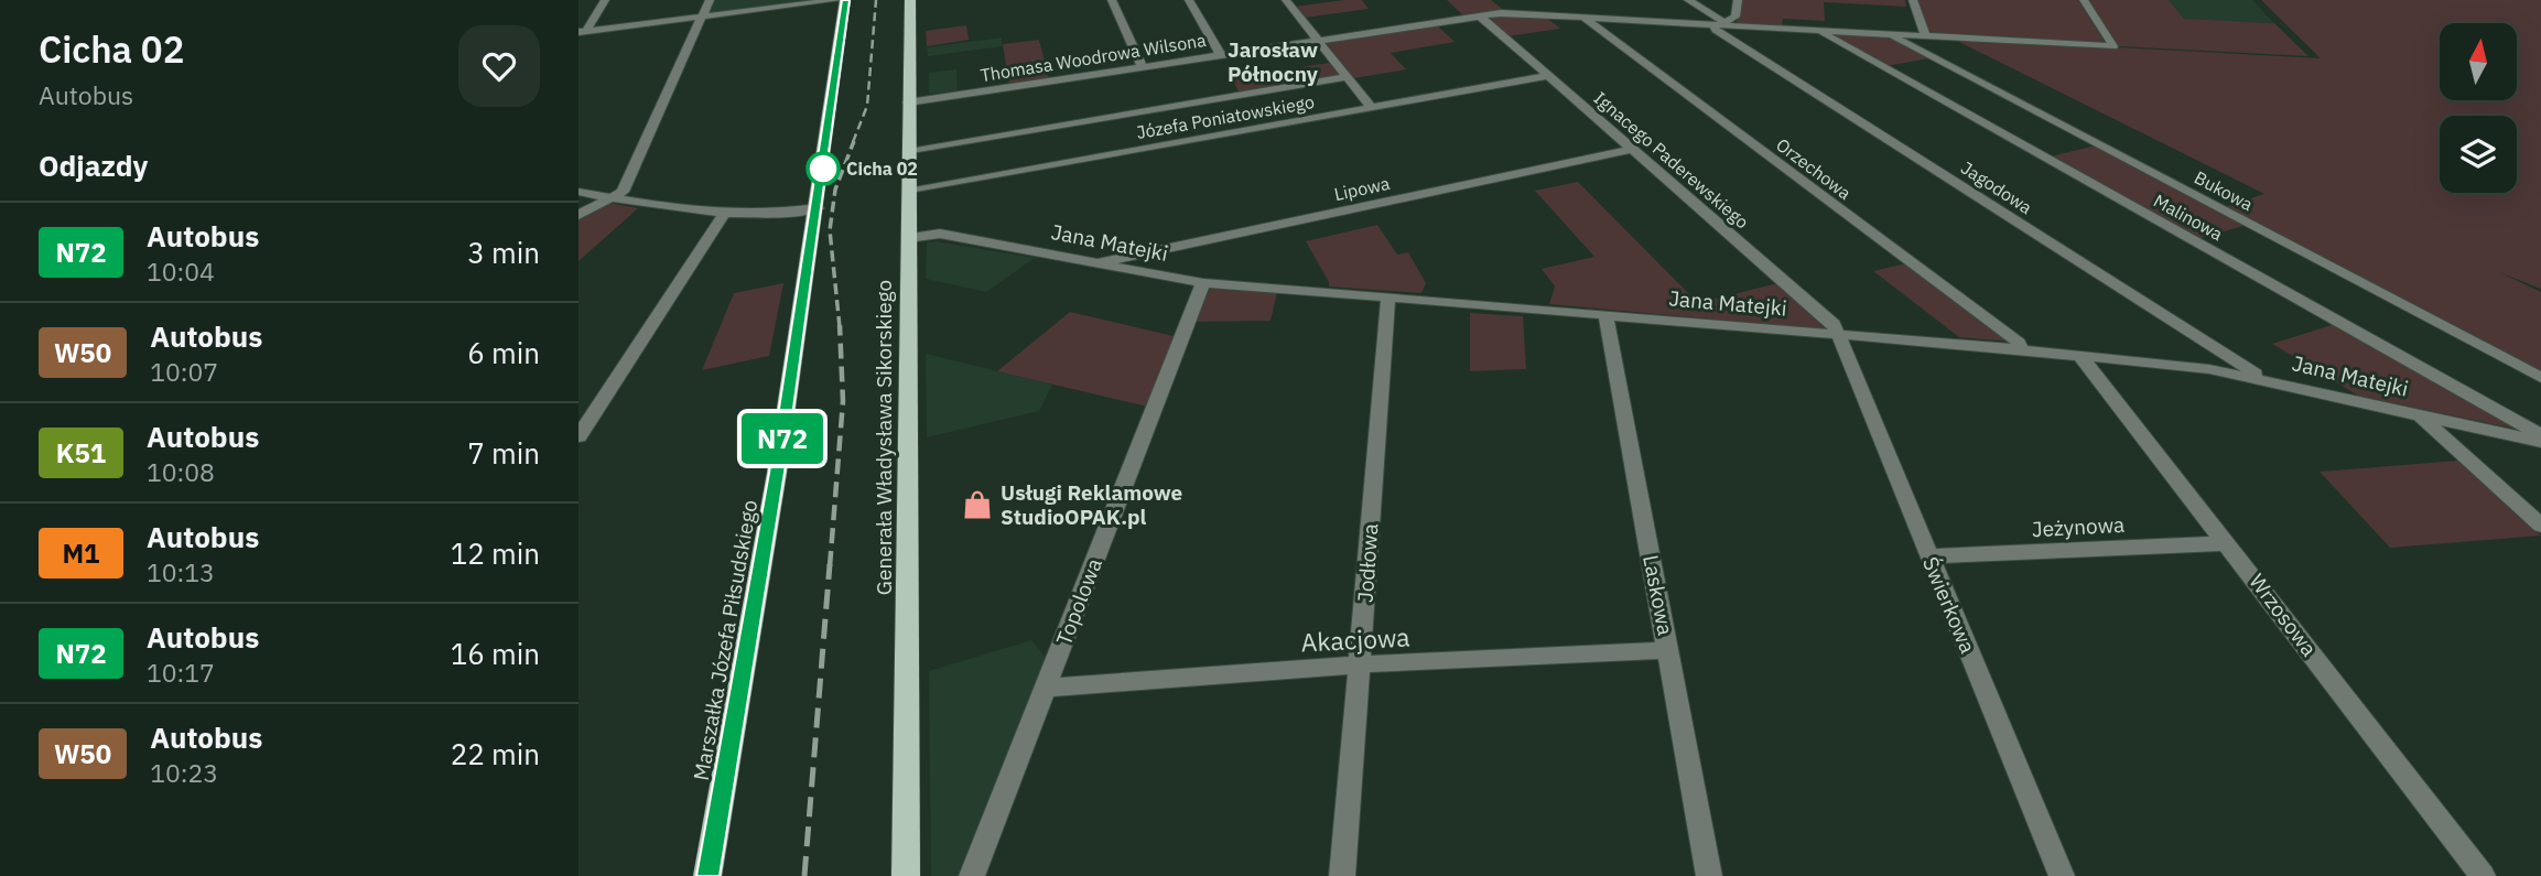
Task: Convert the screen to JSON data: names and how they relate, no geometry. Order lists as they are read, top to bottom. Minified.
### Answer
{"streets":{"main road":["Generała Władysława Sikorskiego","Marszałka Józefa Piłsudskiego"],"street":["Thomasa Woodrowa Wilsona","Józefa Poniatowskiego","Ignacego Paderewskiego","Orzechowa","Jagodowa","Lipowa","Bukowa","Malinowa","Jana Matejki","Jeżynowa","Jodłowa","Laskowa","Topolowa","Świerkowa","Wrzosowa","Akacjowa"]},"crossings":[["Thomasa Woodrowa Wilsona","Ignacego Paderewskiego"],["Thomasa Woodrowa Wilsona","Orzechowa"],["Thomasa Woodrowa Wilsona","Jagodowa"],["Thomasa Woodrowa Wilsona","Bukowa"],["Thomasa Woodrowa Wilsona","Malinowa"],["Thomasa Woodrowa Wilsona","Generała Władysława Sikorskiego"],["Józefa Poniatowskiego","Ignacego Paderewskiego"],["Józefa Poniatowskiego","Generała Władysława Sikorskiego"],["Ignacego Paderewskiego","Lipowa"],["Ignacego Paderewskiego","Jana Matejki"],["Ignacego Paderewskiego","Świerkowa"],["Orzechowa","Jana Matejki"],["Jagodowa","Jana Matejki"],["Lipowa","Jana Matejki"],["Jana Matejki","Generała Władysława Sikorskiego"],["Jana Matejki","Jodłowa"],["Jana Matejki","Laskowa"],["Jana Matejki","Topolowa"],["Jana Matejki","Świerkowa"],["Jana Matejki","Wrzosowa"],["Jeżynowa","Świerkowa"],["Jeżynowa","Wrzosowa"],["Jodłowa","Akacjowa"],["Laskowa","Akacjowa"],["Topolowa","Akacjowa"]],"districts":["Jarosław Północny"],"places":{"other":["Cicha 02"],"shop":["Usługi Reklamowe StudioOPAK.pl"]},"lines":["bus line N72"],"north":"top","page":{"heading":[["Cicha 02","Autobus"],"Odjazdy"],"on_map":"N72","list":[{"mark":"N72","name":"Autobus","note":"10:04","value":"3 min"},{"mark":"W50","name":"Autobus","note":"10:07","value":"6 min"},{"mark":"K51","name":"Autobus","note":"10:08","value":"7 min"},{"mark":"M1","name":"Autobus","note":"10:13","value":"12 min"},{"mark":"N72","name":"Autobus","note":"10:17","value":"16 min"},{"mark":"W50","name":"Autobus","note":"10:23","value":"22 min"}]}}
